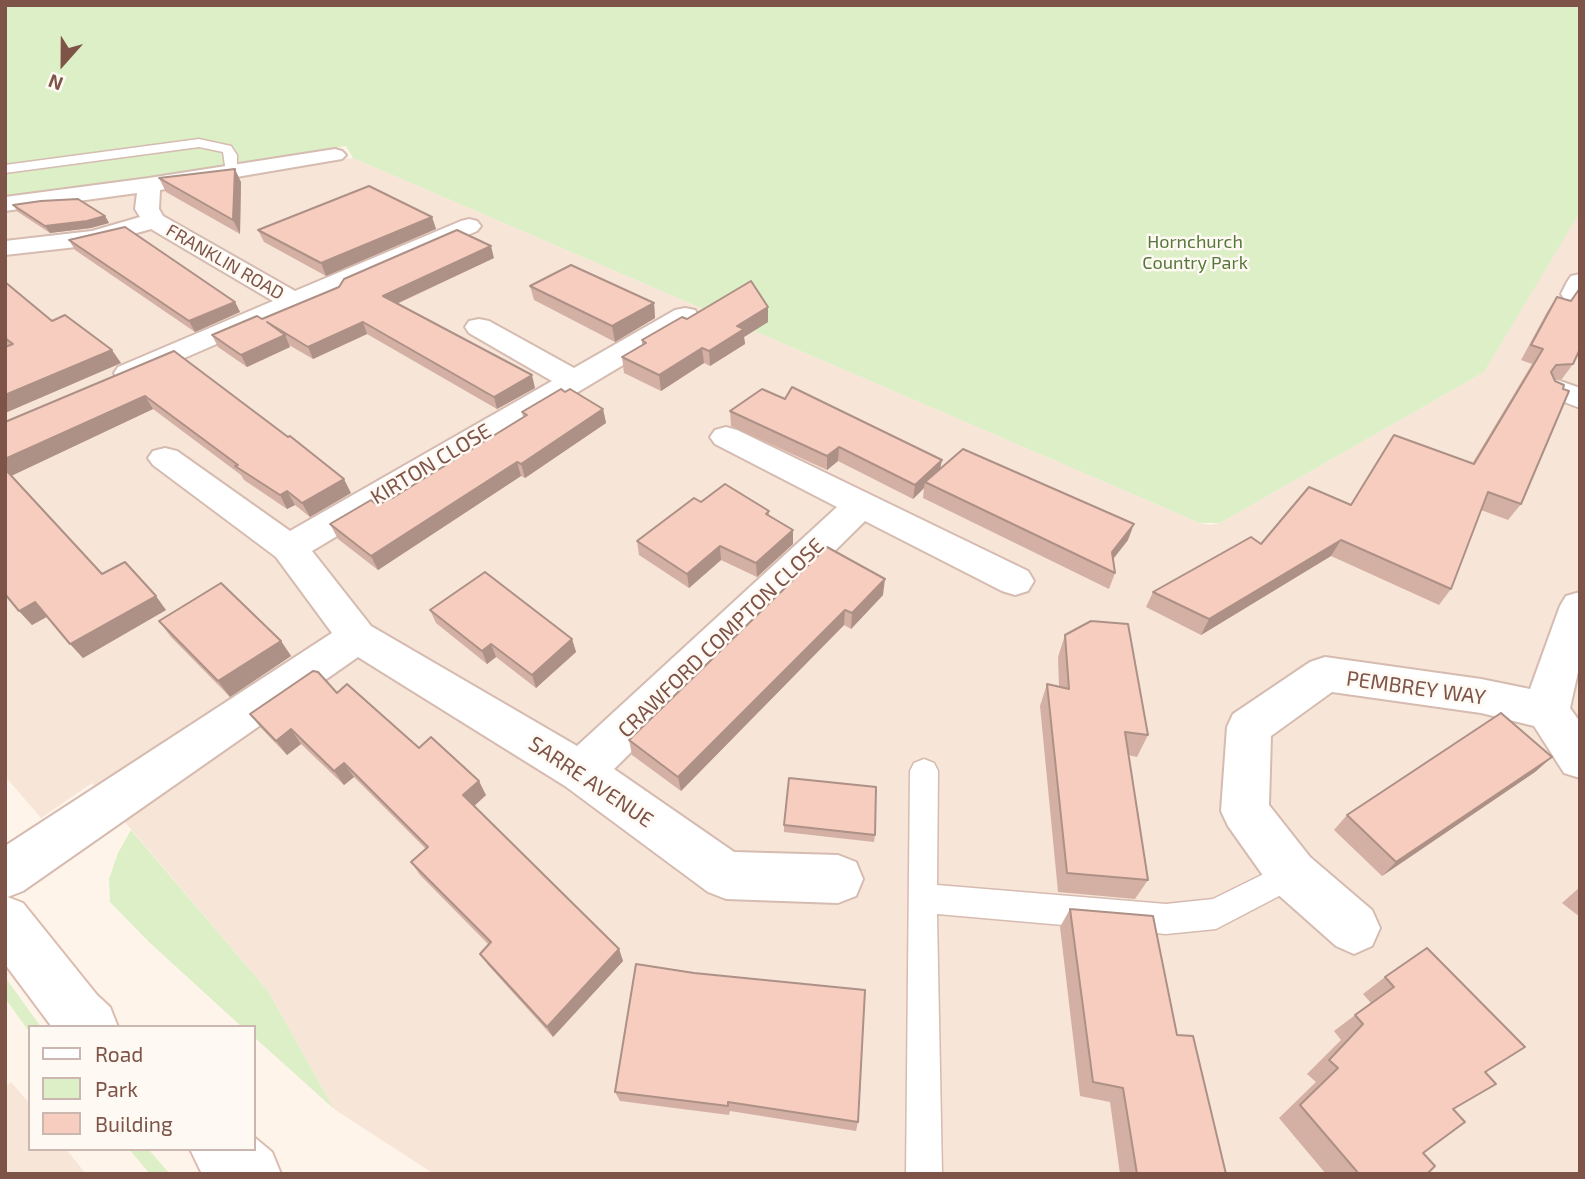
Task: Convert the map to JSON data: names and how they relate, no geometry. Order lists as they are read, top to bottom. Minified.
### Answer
{"streets":{"street":["FRANKLIN ROAD","KIRTON CLOSE","CRAWFORD COMPTON CLOSE","PEMBREY WAY","SARRE AVENUE"]},"crossings":[["KIRTON CLOSE","SARRE AVENUE"],["CRAWFORD COMPTON CLOSE","SARRE AVENUE"]],"parks":["Hornchurch Country Park"],"legend":["Road","Park","Building"],"north":"bottom"}
